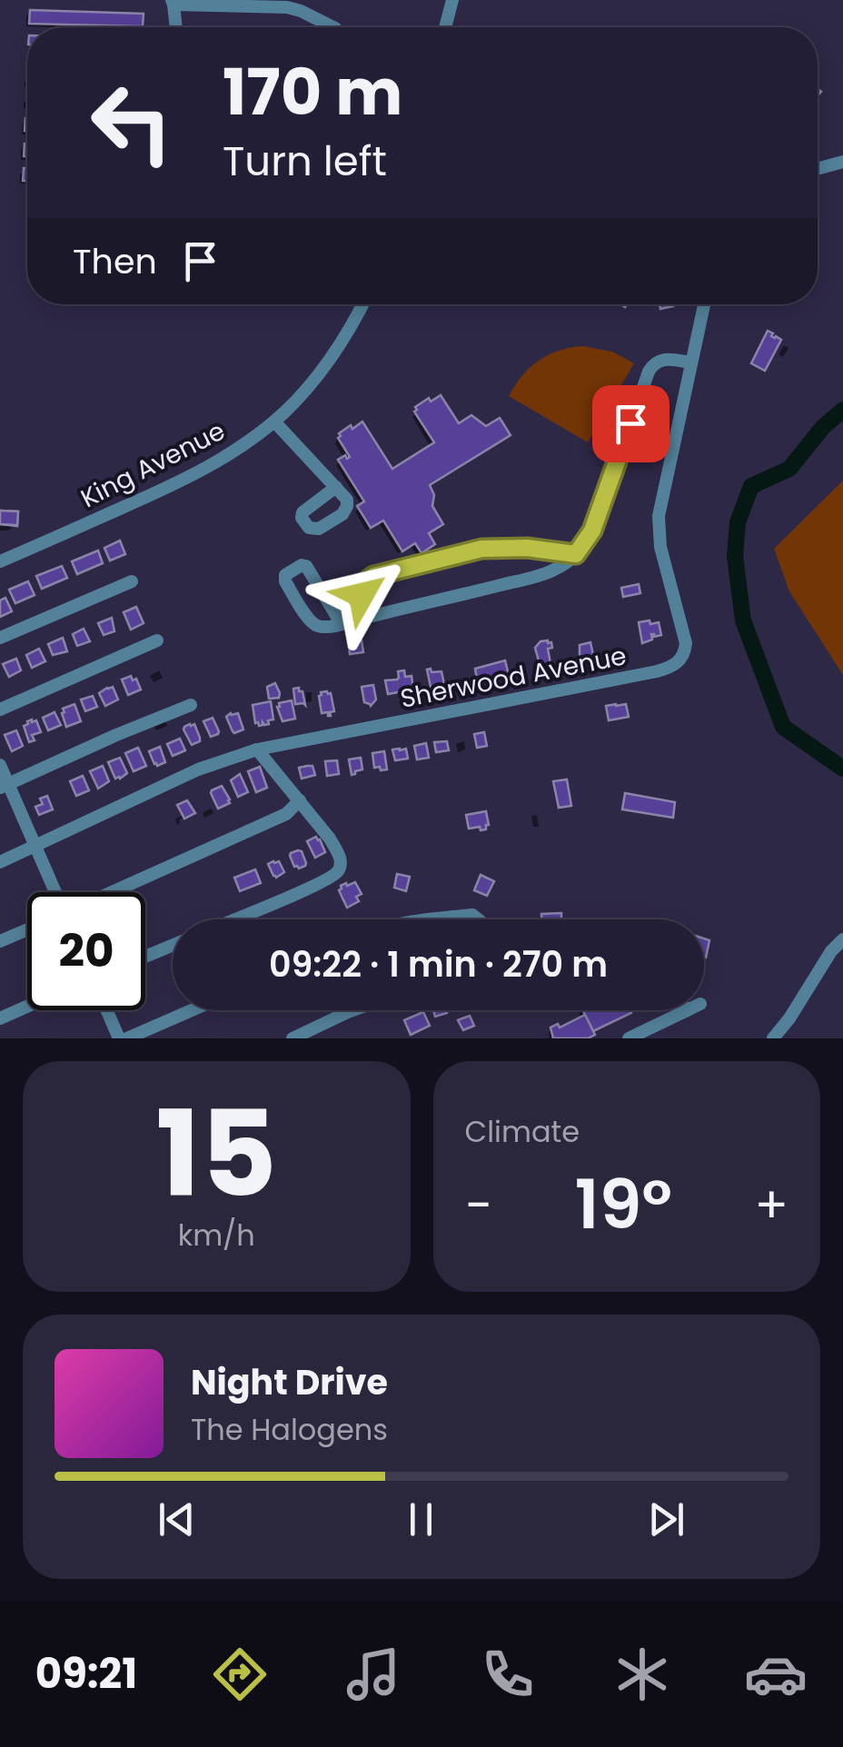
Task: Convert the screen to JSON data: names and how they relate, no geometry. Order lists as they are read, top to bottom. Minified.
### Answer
{"streets":{"street":["King Avenue","Sherwood Avenue"]},"page":{"turn":["170 m","Turn left"],"then":"Then","limit":"20","trip":"09:22 · 1 min · 270 m","tile":[["15","km/h"],"Climate"],"heat":["−","19°","+"],"song":["Night Drive","The Halogens"],"tabs":"09:21"}}
